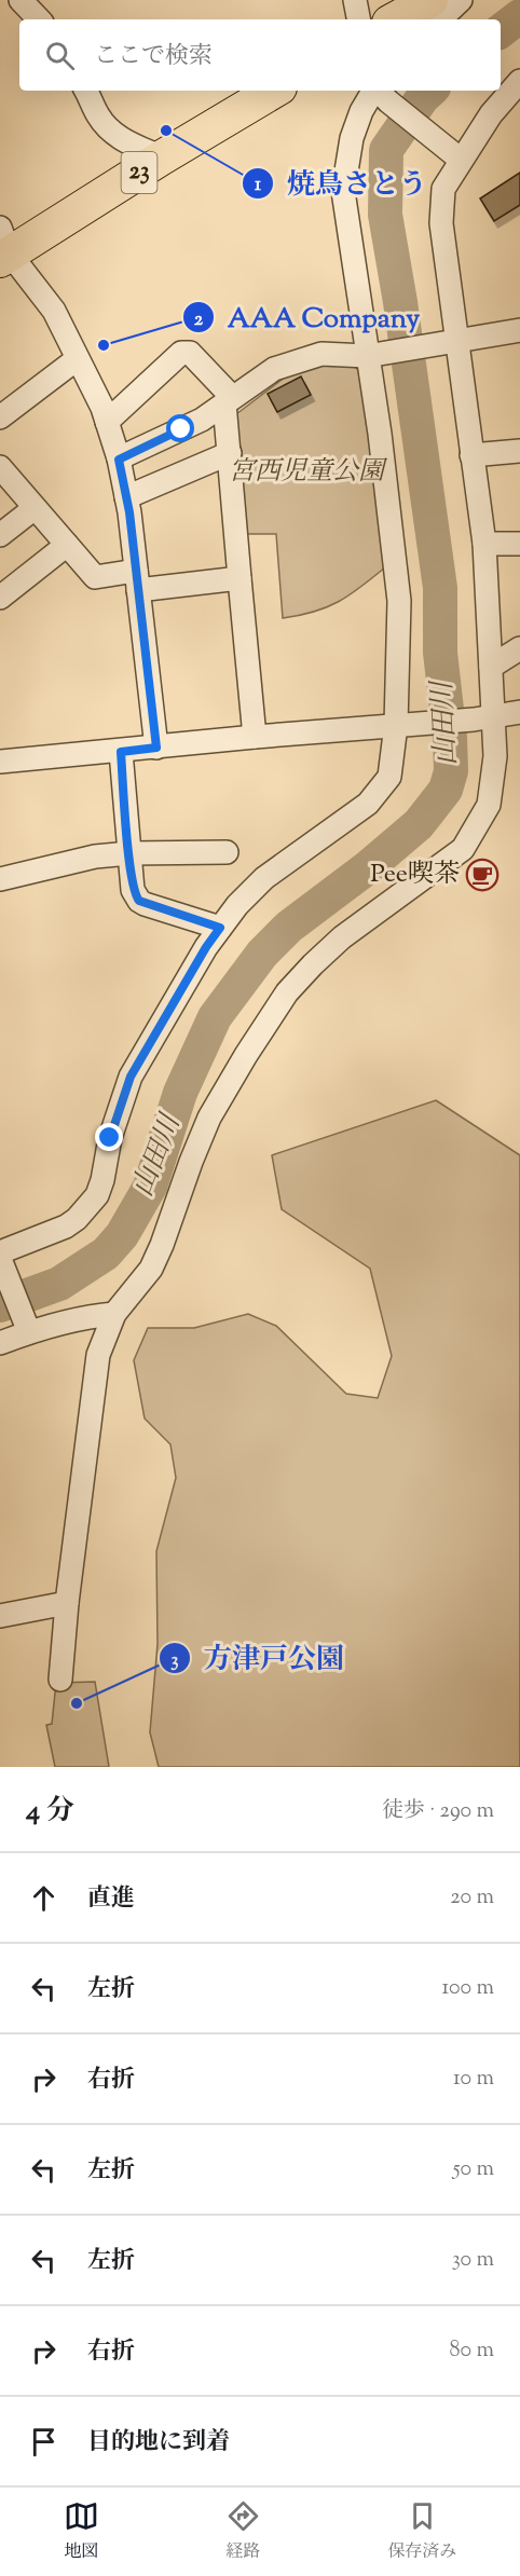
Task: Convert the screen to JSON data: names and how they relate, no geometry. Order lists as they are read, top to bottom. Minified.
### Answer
{"streets":{"main road":["23"]},"water":["山田川"],"parks":["宮西児童公園"],"places":{"other":["焼鳥さとう","AAA Company","方津戸公園"],"cafe":["Pee喫茶"]},"page":{"search":"ここで検索","heading":["4 分","徒歩 · 290 m"],"list":[["直進","20 m"],["左折","100 m"],["右折","10 m"],["左折","50 m"],["左折","30 m"],["右折","80 m"],"目的地に到着"],"nav":["地図","経路","保存済み"]}}
